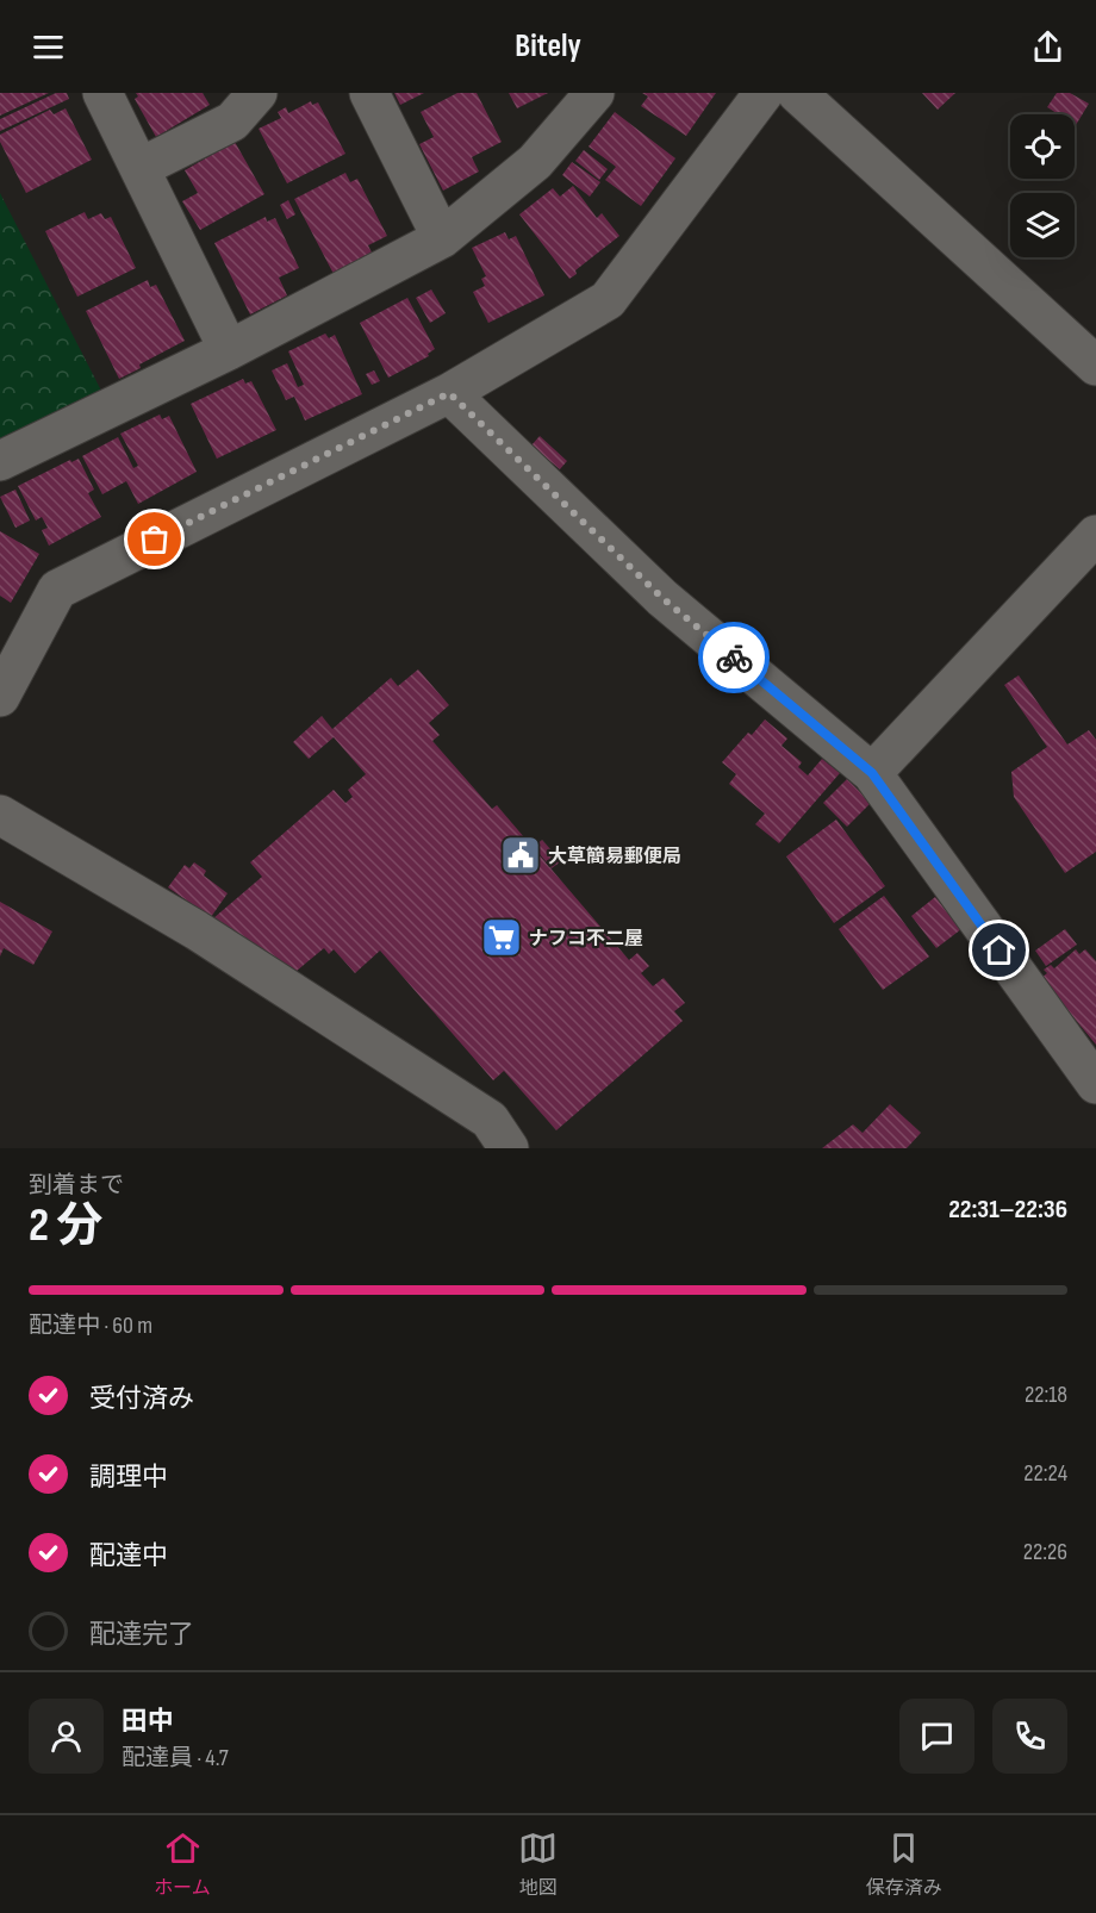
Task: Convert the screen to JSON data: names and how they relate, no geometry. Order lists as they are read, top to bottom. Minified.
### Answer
{"places":{"public building":["大草簡易郵便局"],"supermarket":["ナフコ不二屋"]},"page":{"header":"Bitely","heading":["2 分","到着まで","22:31–22:36"],"panel":["田中","配達員 · 4.7"],"bar":"配達中 · 60 m","list":[["受付済み","22:18"],["調理中","22:24"],["配達中","22:26"],"配達完了"],"tabs":["ホーム","地図","保存済み"]}}
